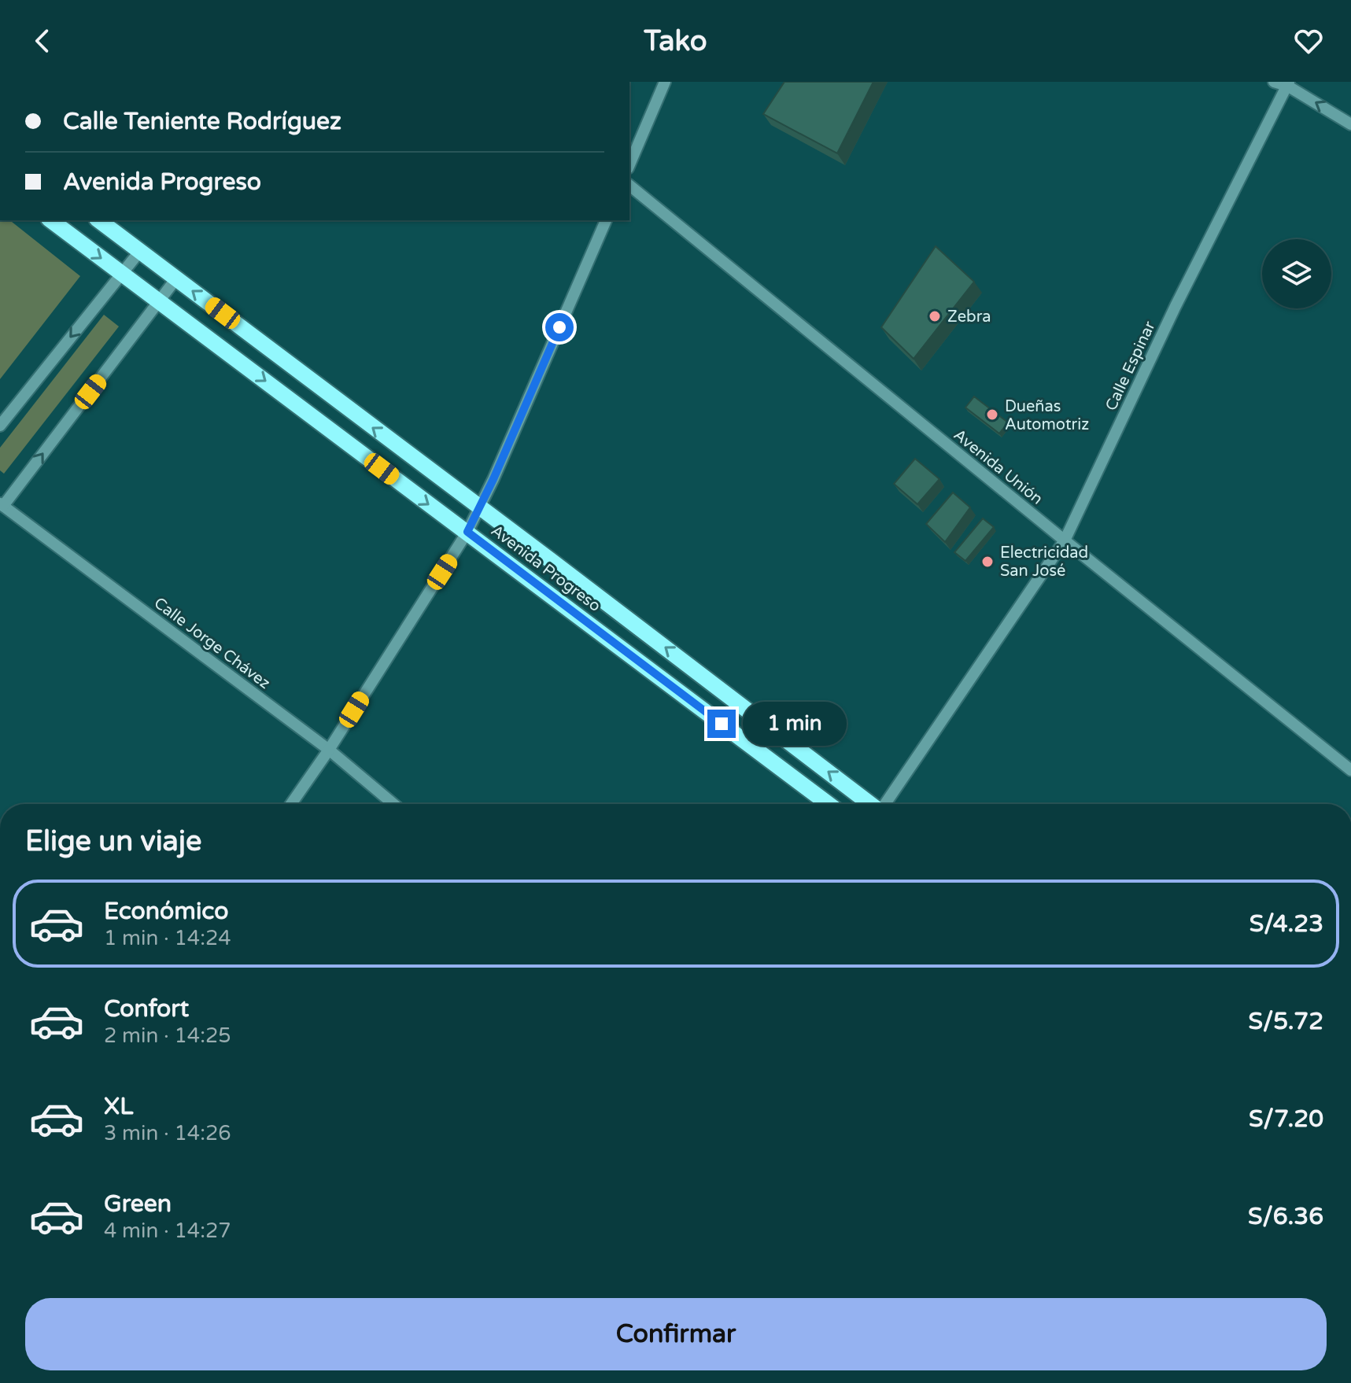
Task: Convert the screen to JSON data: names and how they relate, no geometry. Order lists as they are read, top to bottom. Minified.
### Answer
{"streets":{"main road":["Avenida Progreso"],"street":["Calle Espinar","Avenida Unión","Calle Jorge Chávez"]},"crossings":[["Calle Espinar","Avenida Unión"]],"places":["Zebra","Dueñas Automotriz","Electricidad San José"],"page":{"header":"Tako","banner":["Calle Teniente Rodríguez","Avenida Progreso"],"bubble":"1 min","heading":"Elige un viaje","list":[{"name":"Económico","note":"1 min · 14:24","value":"S/4.23"},{"name":"Confort","note":"2 min · 14:25","value":"S/5.72"},{"name":"XL","note":"3 min · 14:26","value":"S/7.20"},{"name":"Green","note":"4 min · 14:27","value":"S/6.36"}],"buttons":"Confirmar"}}
